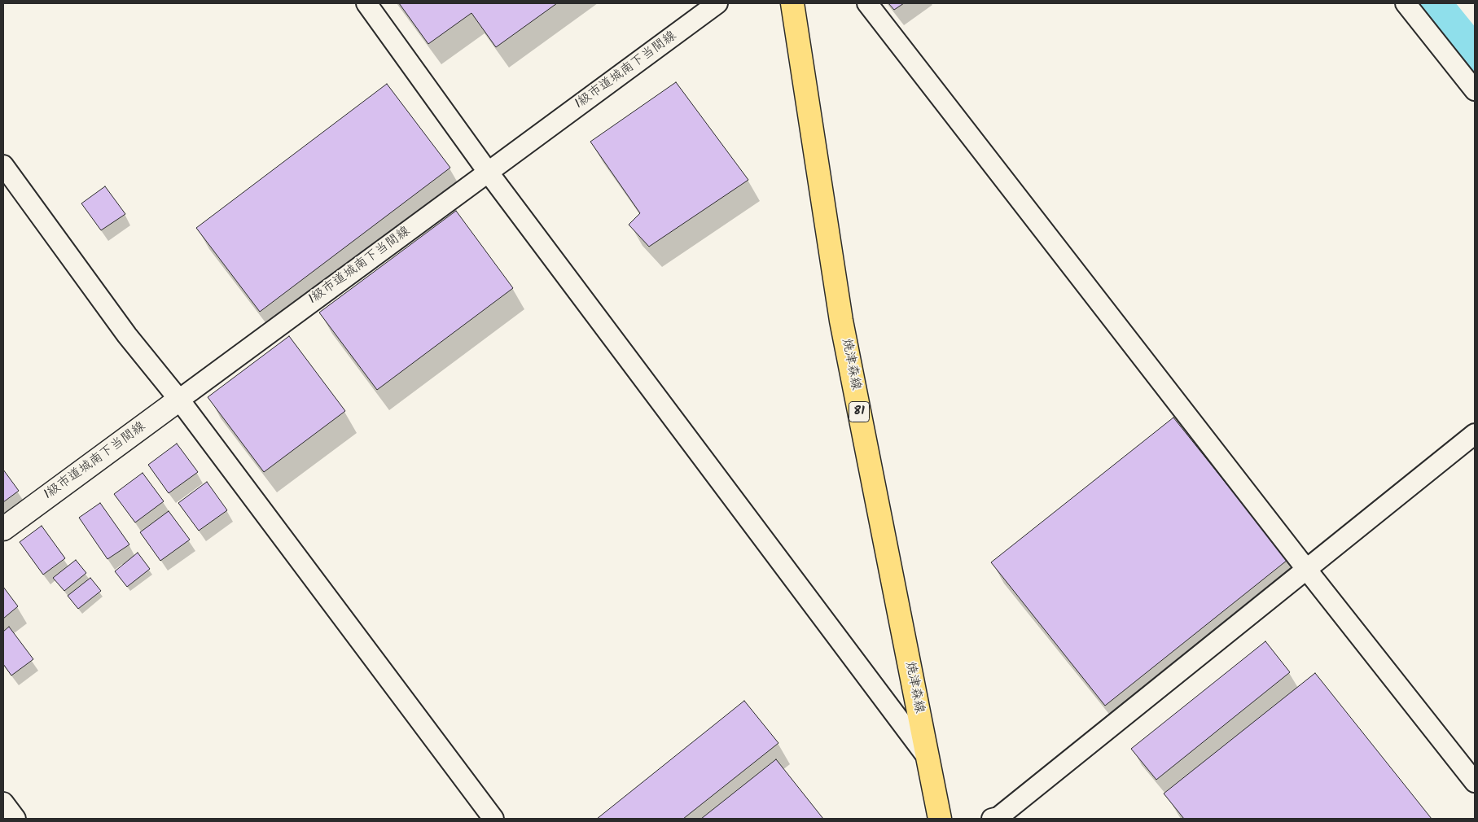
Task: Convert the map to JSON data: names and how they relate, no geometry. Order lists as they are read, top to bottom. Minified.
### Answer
{"streets":{"main road":["焼津森線","81"],"street":["1級市道城南下当間線"]}}
